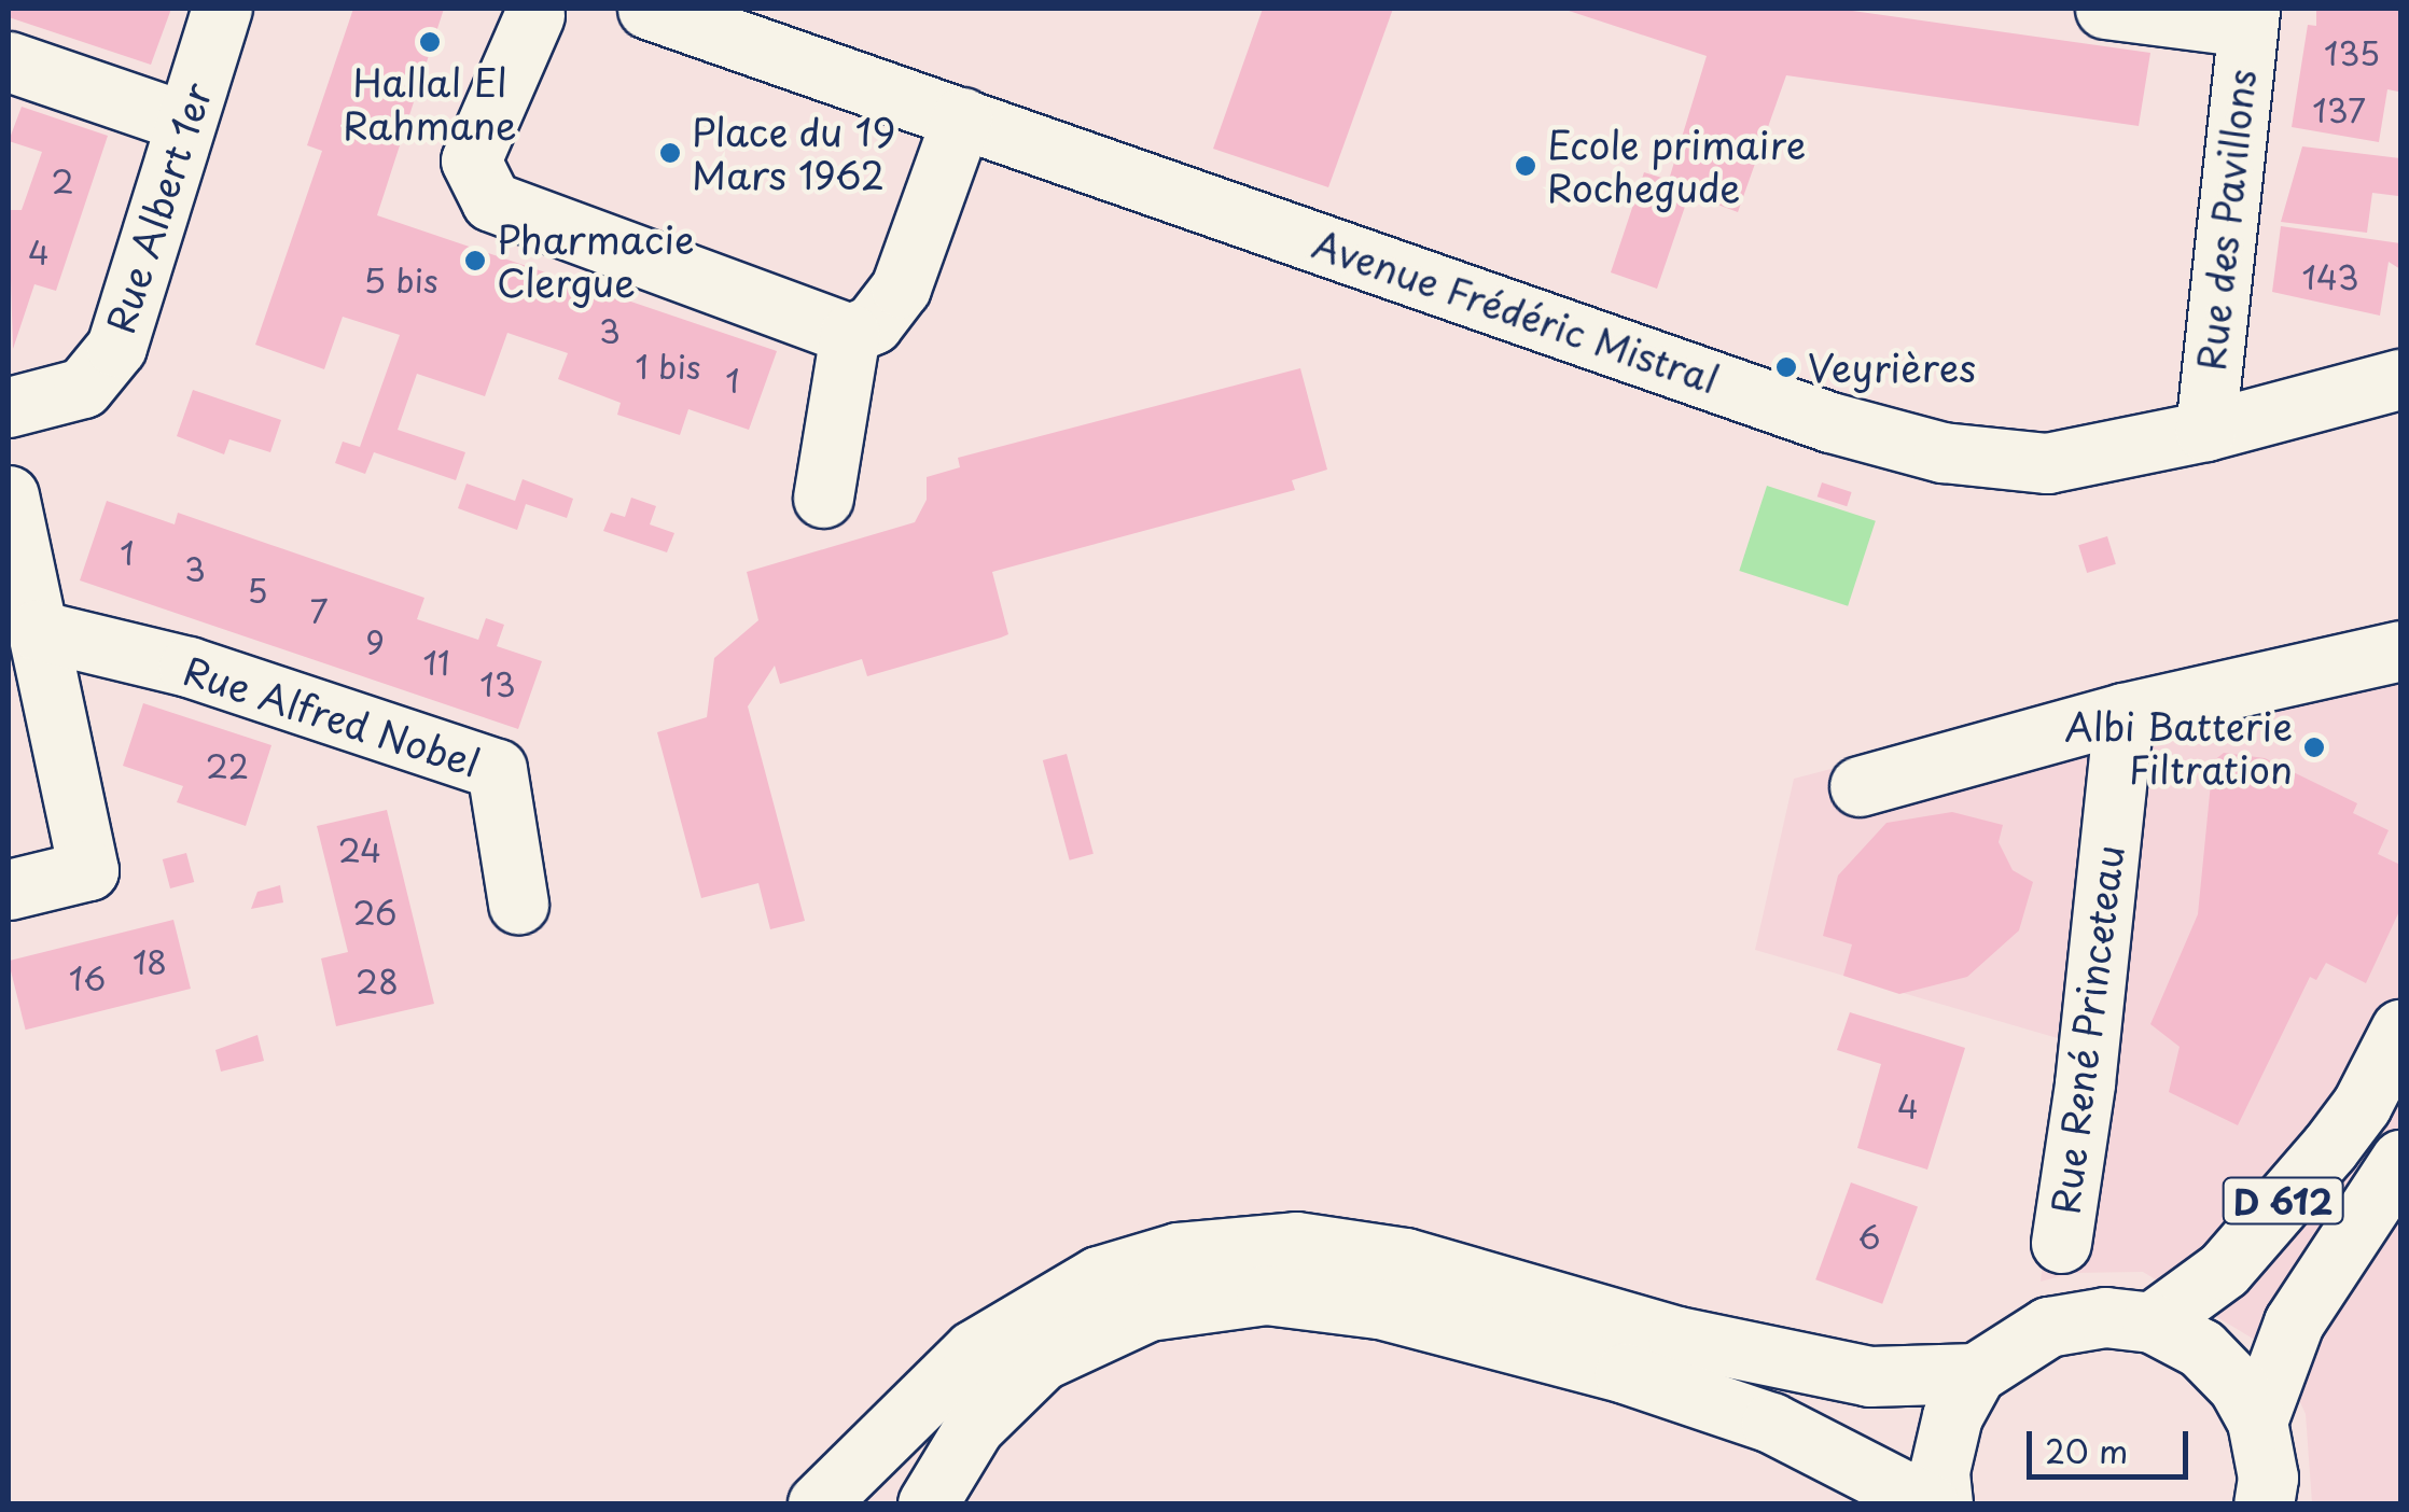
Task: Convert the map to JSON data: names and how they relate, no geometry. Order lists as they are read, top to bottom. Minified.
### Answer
{"streets":{"main road":["Rue Albert 1er","Rue des Pavillons","Avenue Frédéric Mistral","Rue Alfred Nobel","Rue René Princeteau","D 612"]},"crossings":[["Rue des Pavillons","Avenue Frédéric Mistral"]],"places":["Hallal El Rahmane","Place du 19 Mars 1962","Ecole primaire Rochegude","Pharmacie Clergue","Veyrières","Albi Batterie Filtration"],"house_numbers":["135","137","2","4","143","5 bis","3","1 bis","1","1","3","5","7","9","11","13","22","24","26","18","16","28","4","6"],"scale_bar":"20 m"}
